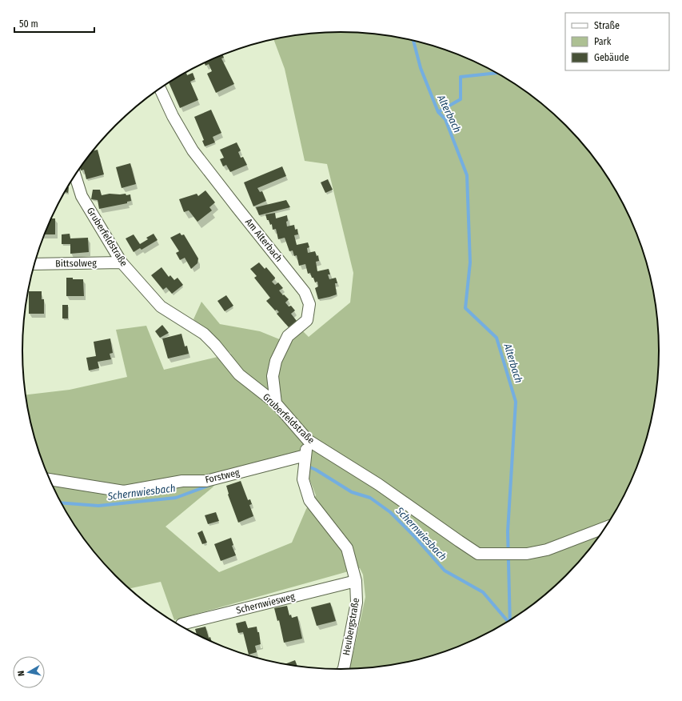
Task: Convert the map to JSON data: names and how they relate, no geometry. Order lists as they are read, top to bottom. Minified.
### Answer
{"streets":{"street":["Gruberfeldstraße","Am Alterbach","Bittsolweg","Forstweg","Schernwiesweg","Heubergstraße"]},"crossings":[["Gruberfeldstraße","Am Alterbach"],["Gruberfeldstraße","Bittsolweg"],["Gruberfeldstraße","Heubergstraße"],["Forstweg","Heubergstraße"],["Schernwiesweg","Heubergstraße"]],"water":["Alterbach","Schernwiesbach"],"legend":["Straße","Park","Gebäude"],"scale_bar":"50 m","north":"left"}
